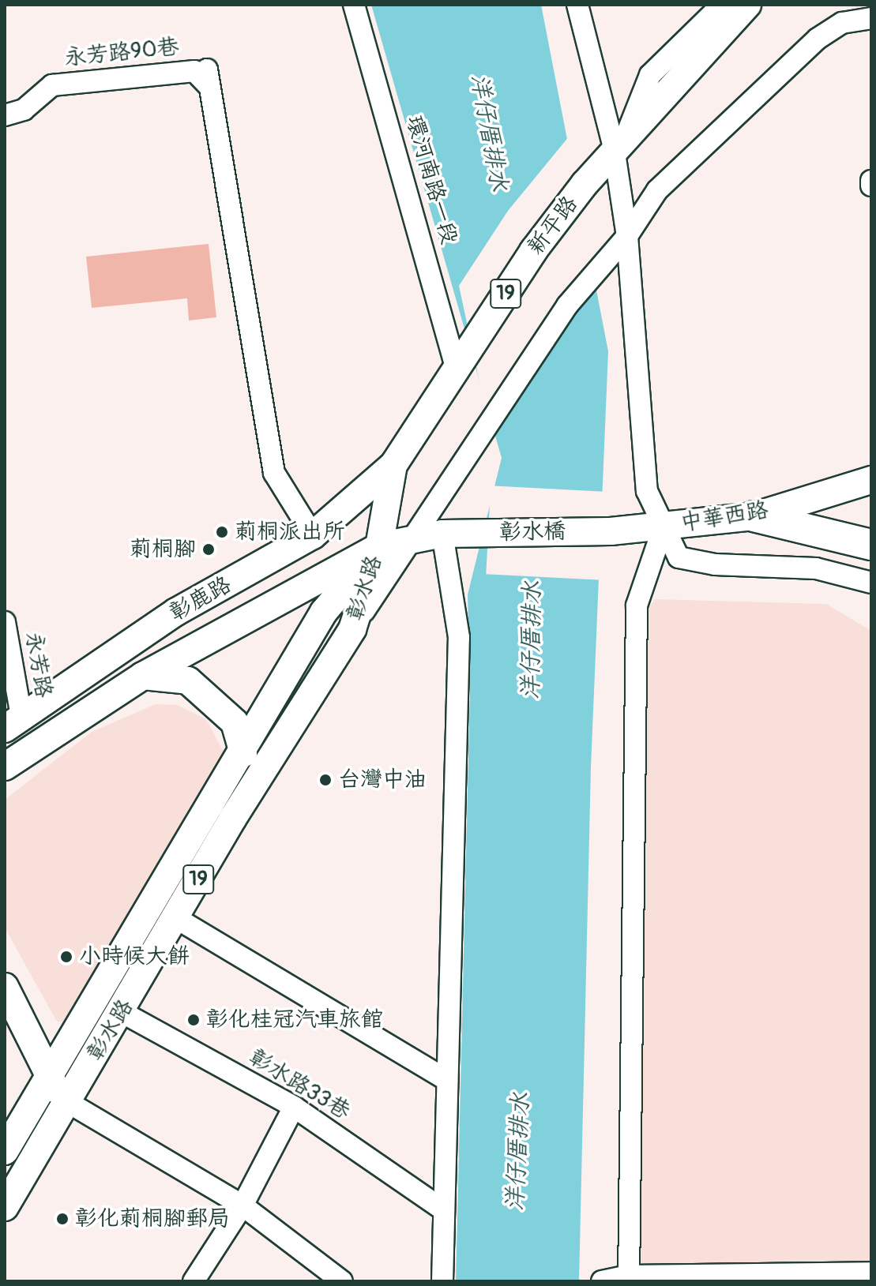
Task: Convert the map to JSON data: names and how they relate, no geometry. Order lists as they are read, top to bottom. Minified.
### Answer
{"streets":{"main road":["新平路","19","中華西路","彰水橋","彰水路","彰鹿路"],"street":["永芳路90巷","環河南路一段","永芳路","彰水路33巷"]},"crossings":[["永芳路90巷","彰鹿路"],["環河南路一段","新平路"],["新平路","彰水路"],["新平路","彰鹿路"],["中華西路","彰水橋"],["彰水路","彰鹿路"],["彰水路","彰水路33巷"],["彰鹿路","永芳路"]],"water":["洋仔厝排水"],"places":["莿桐派出所","莿桐腳","台灣中油","小時候大餅","彰化桂冠汽車旅館","彰化莿桐腳郵局"]}
